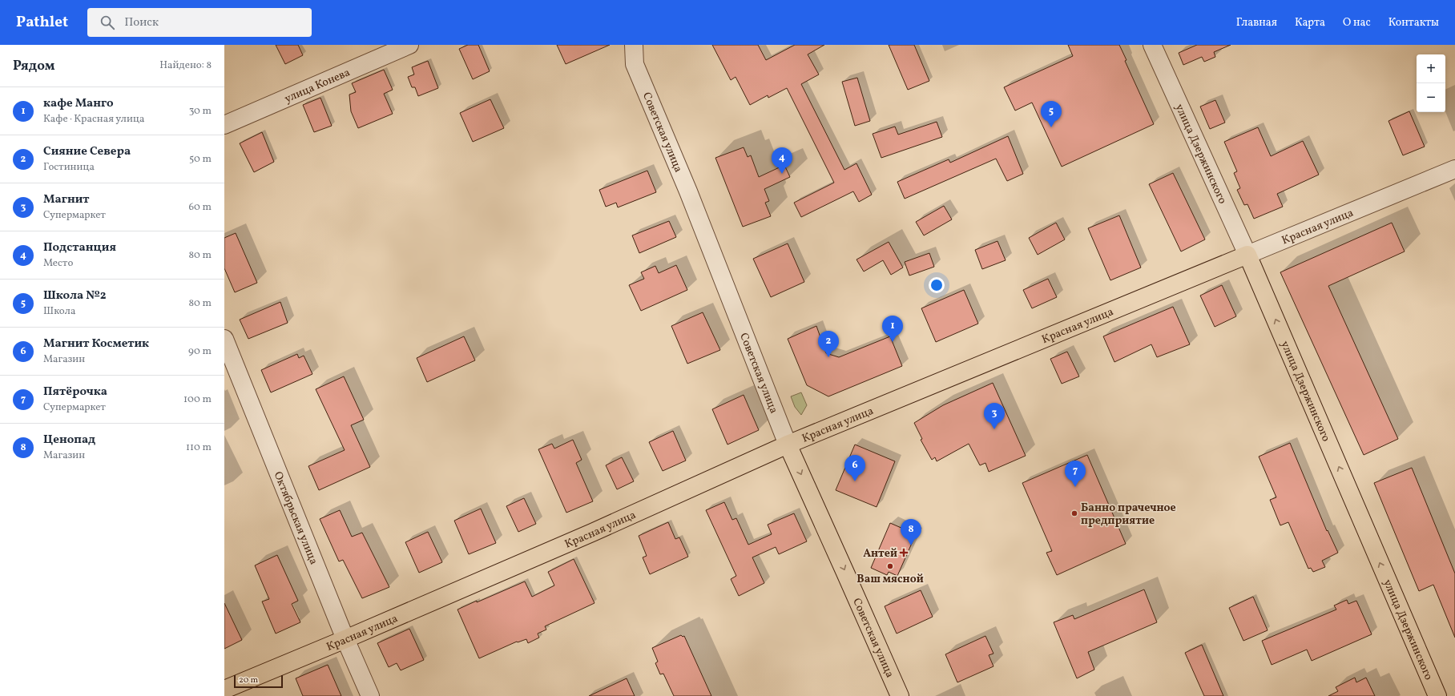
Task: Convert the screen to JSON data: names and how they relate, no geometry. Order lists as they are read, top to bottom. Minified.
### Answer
{"streets":{"main road":["Советская улица","улица Дзержинского","Красная улица"],"street":["улица Конева","Октябрьская улица"]},"crossings":[["Советская улица","Красная улица"],["улица Дзержинского","Красная улица"],["Красная улица","Октябрьская улица"]],"one_way":["Советская улица","улица Дзержинского"],"places":{"other":["Банно прачечное предприятие","Ваш мясной"],"health":["Антей"]},"scale_bar":"20 m","page":{"header":"Pathlet","search":"Поиск","nav":["Главная","Карта","О нас","Контакты"],"heading":["Рядом","Найдено: 8"],"map_buttons":["+","−"],"list":[{"mark":"1","name":"кафе Манго","note":"Кафе · Красная улица","value":"30 m"},{"mark":"2","name":"Сияние Севера","note":"Гостиница","value":"50 m"},{"mark":"3","name":"Магнит","note":"Супермаркет","value":"60 m"},{"mark":"4","name":"Подстанция","note":"Место","value":"80 m"},{"mark":"5","name":"Школа №2","note":"Школа","value":"80 m"},{"mark":"6","name":"Магнит Косметик","note":"Магазин","value":"90 m"},{"mark":"7","name":"Пятёрочка","note":"Супермаркет","value":"100 m"},{"mark":"8","name":"Ценопад","note":"Магазин","value":"110 m"}],"pins":["5","4","1","2","3","6","7","8"],"scale":"20 m"}}
